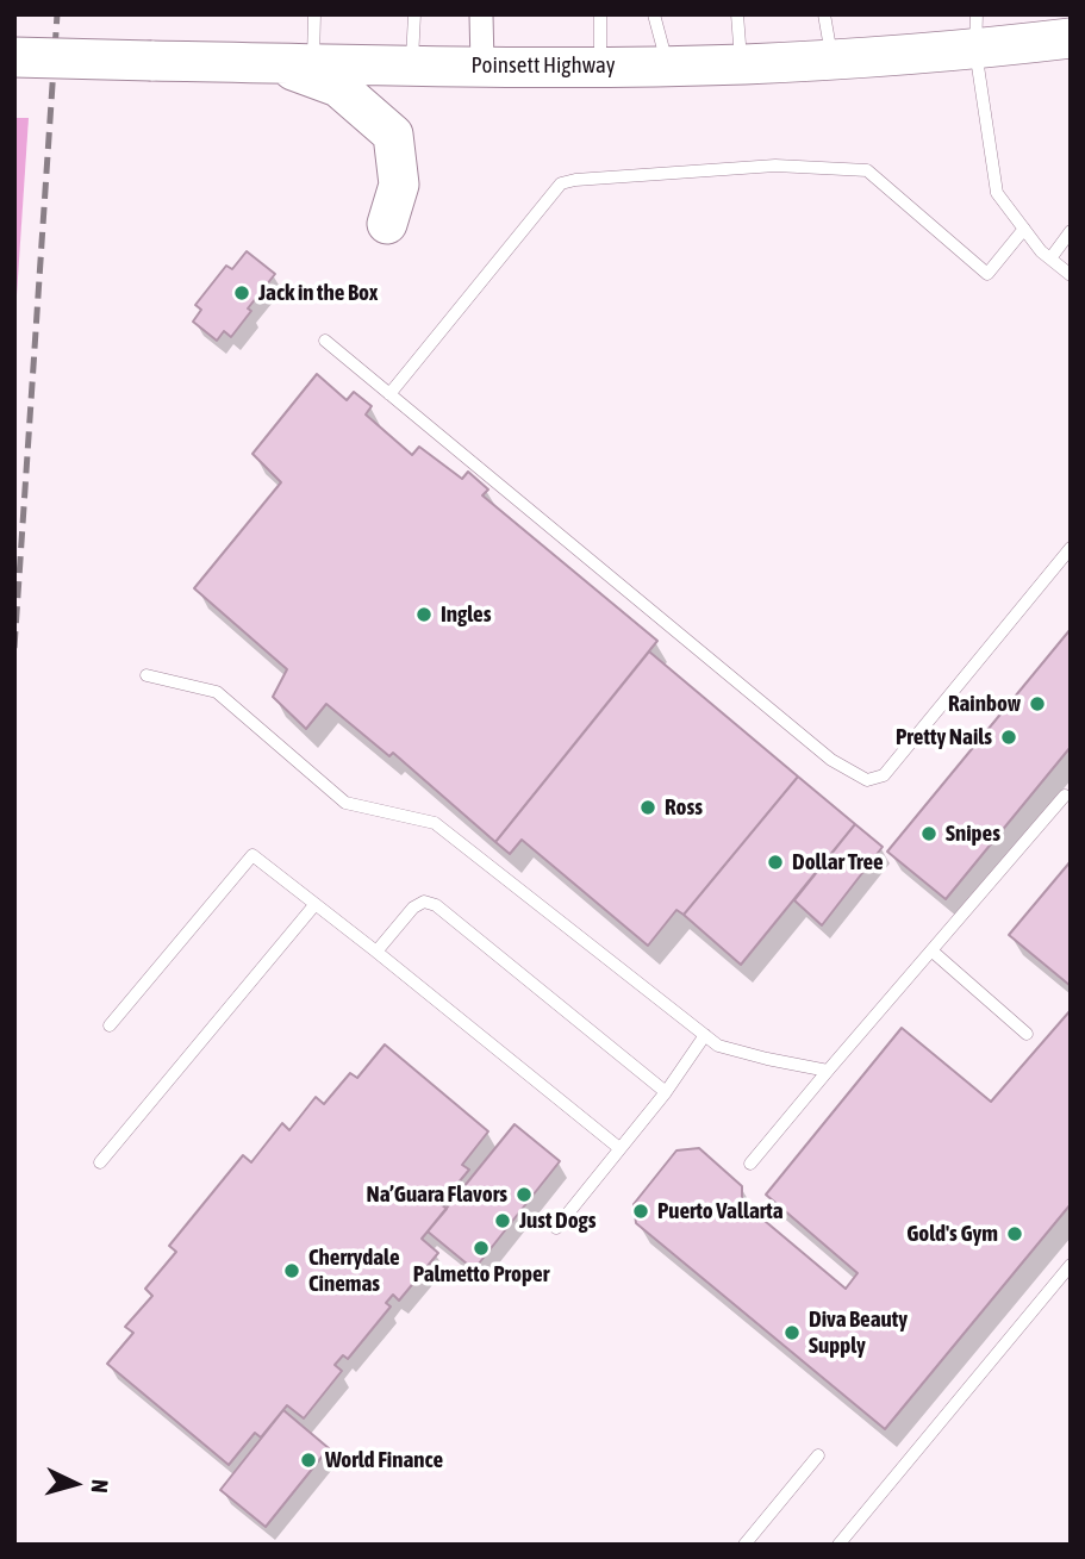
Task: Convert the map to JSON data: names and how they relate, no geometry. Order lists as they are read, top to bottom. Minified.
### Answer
{"streets":{"highway":["Poinsett Highway"]},"places":["Jack in the Box","Ingles","Rainbow","Pretty Nails","Ross","Snipes","Dollar Tree","Na’Guara Flavors","Puerto Vallarta","Just Dogs","Gold's Gym","Palmetto Proper","Cherrydale Cinemas","Diva Beauty Supply","World Finance"],"north":"right"}
